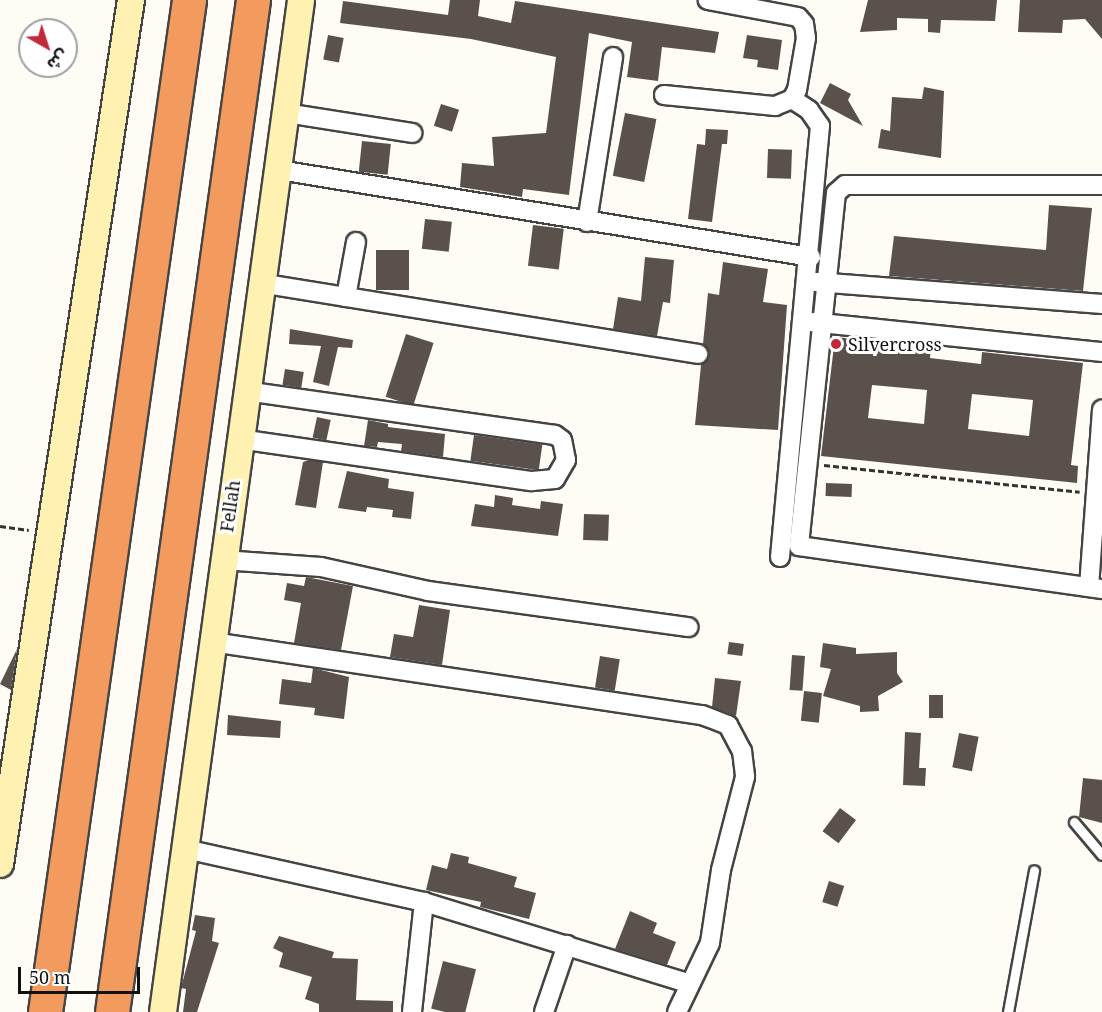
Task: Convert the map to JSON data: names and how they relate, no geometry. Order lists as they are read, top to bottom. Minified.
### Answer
{"streets":{"street":["Fellah"]},"places":["Silvercross"],"scale_bar":"50 m","north":"bottom right"}
